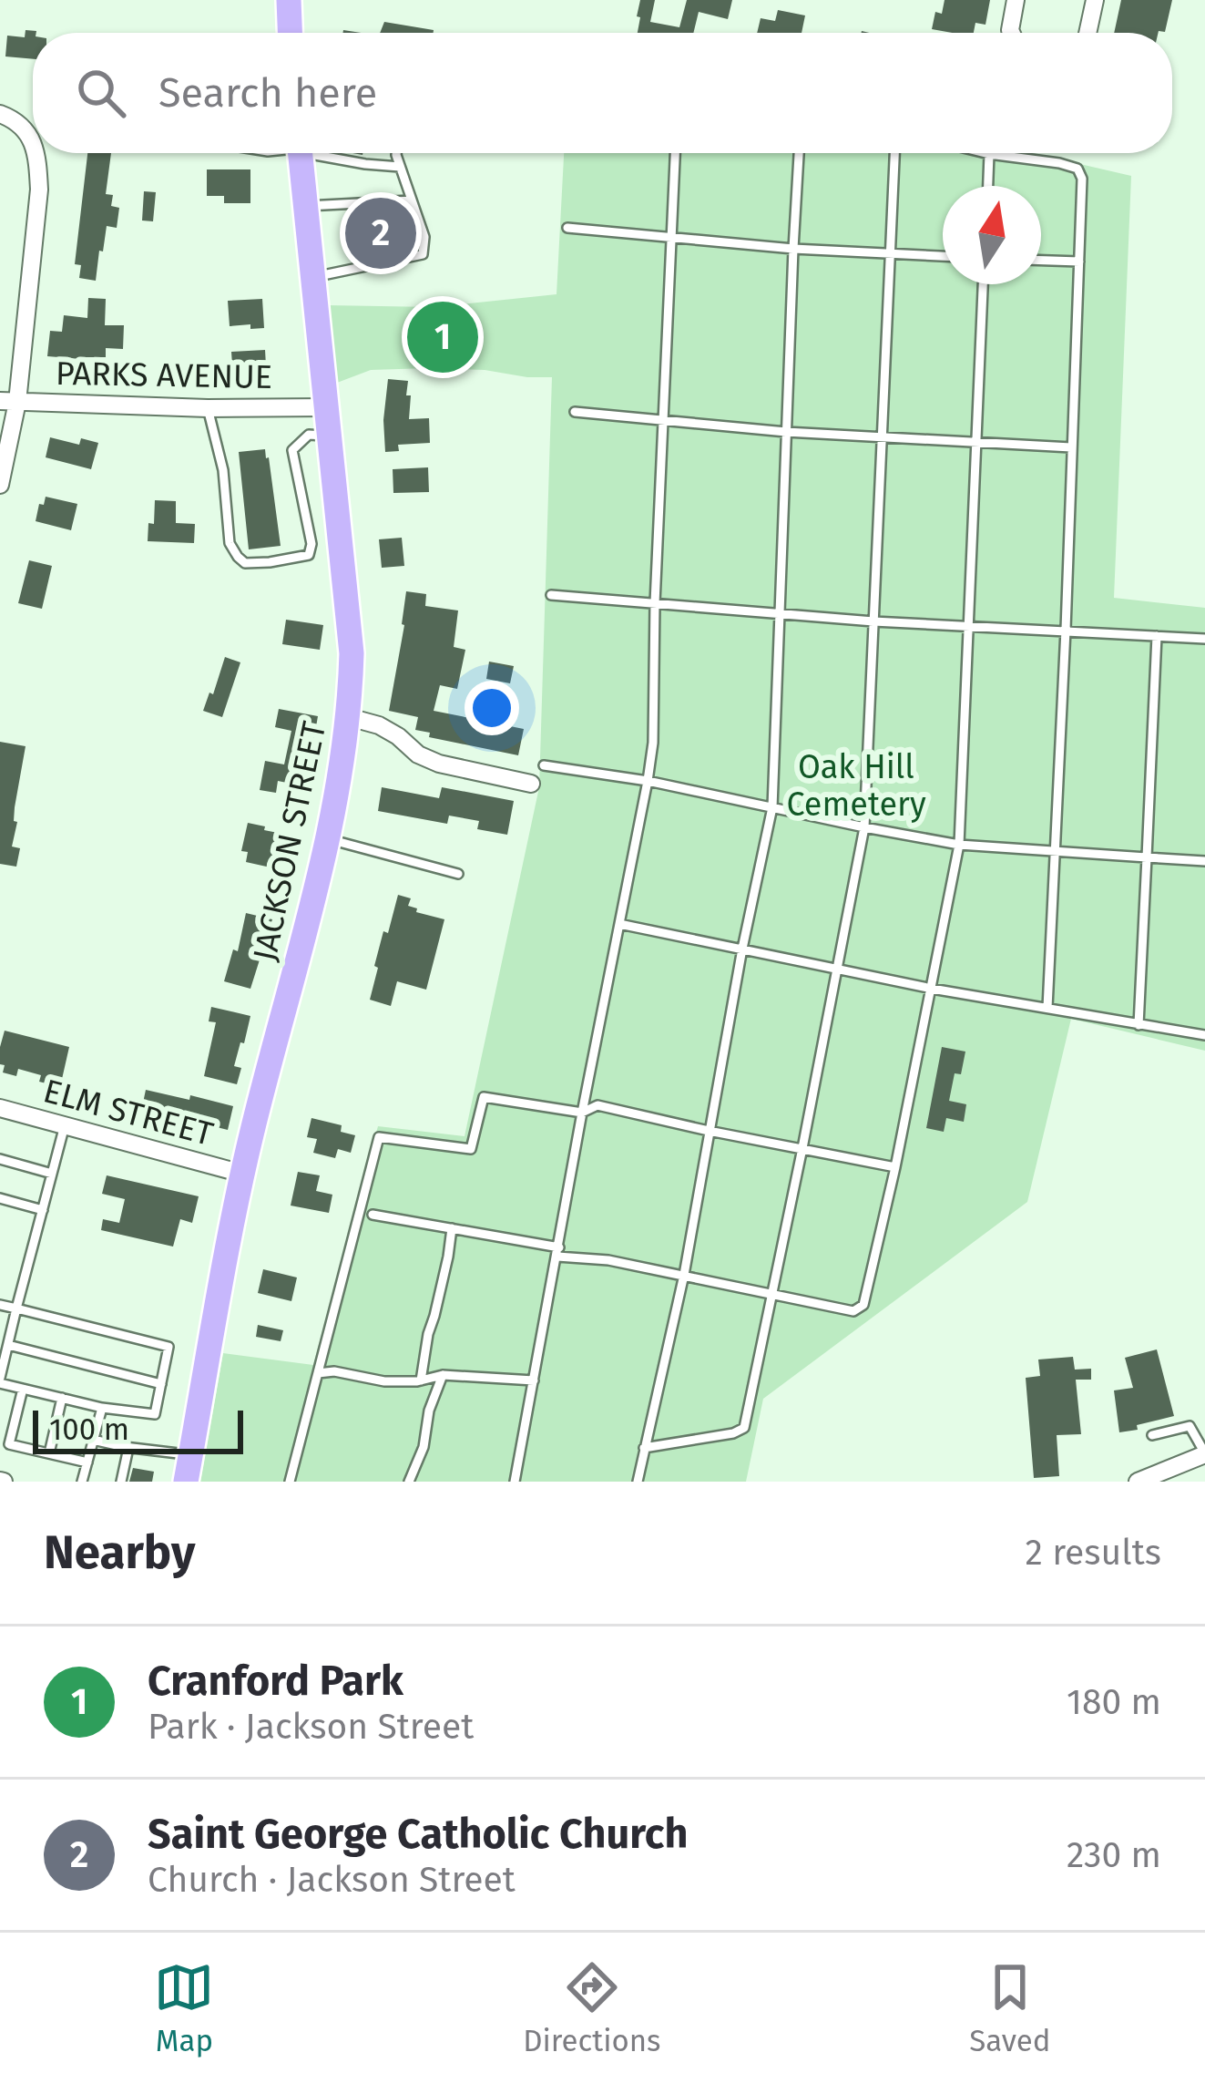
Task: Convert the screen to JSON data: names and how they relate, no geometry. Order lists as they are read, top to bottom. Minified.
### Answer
{"streets":{"main road":["JACKSON STREET"],"street":["PARKS AVENUE","ELM STREET"]},"crossings":[["PARKS AVENUE","JACKSON STREET"],["JACKSON STREET","ELM STREET"]],"parks":["Oak Hill Cemetery"],"scale_bar":"100 m","north":"top","page":{"search":"Search here","pins":["2","1"],"scale":"100 m","heading":["Nearby","2 results"],"list":[{"mark":"1","name":"Cranford Park","note":"Park · Jackson Street","value":"180 m"},{"mark":"2","name":"Saint George Catholic Church","note":"Church · Jackson Street","value":"230 m"}],"nav":["Map","Directions","Saved"]}}
